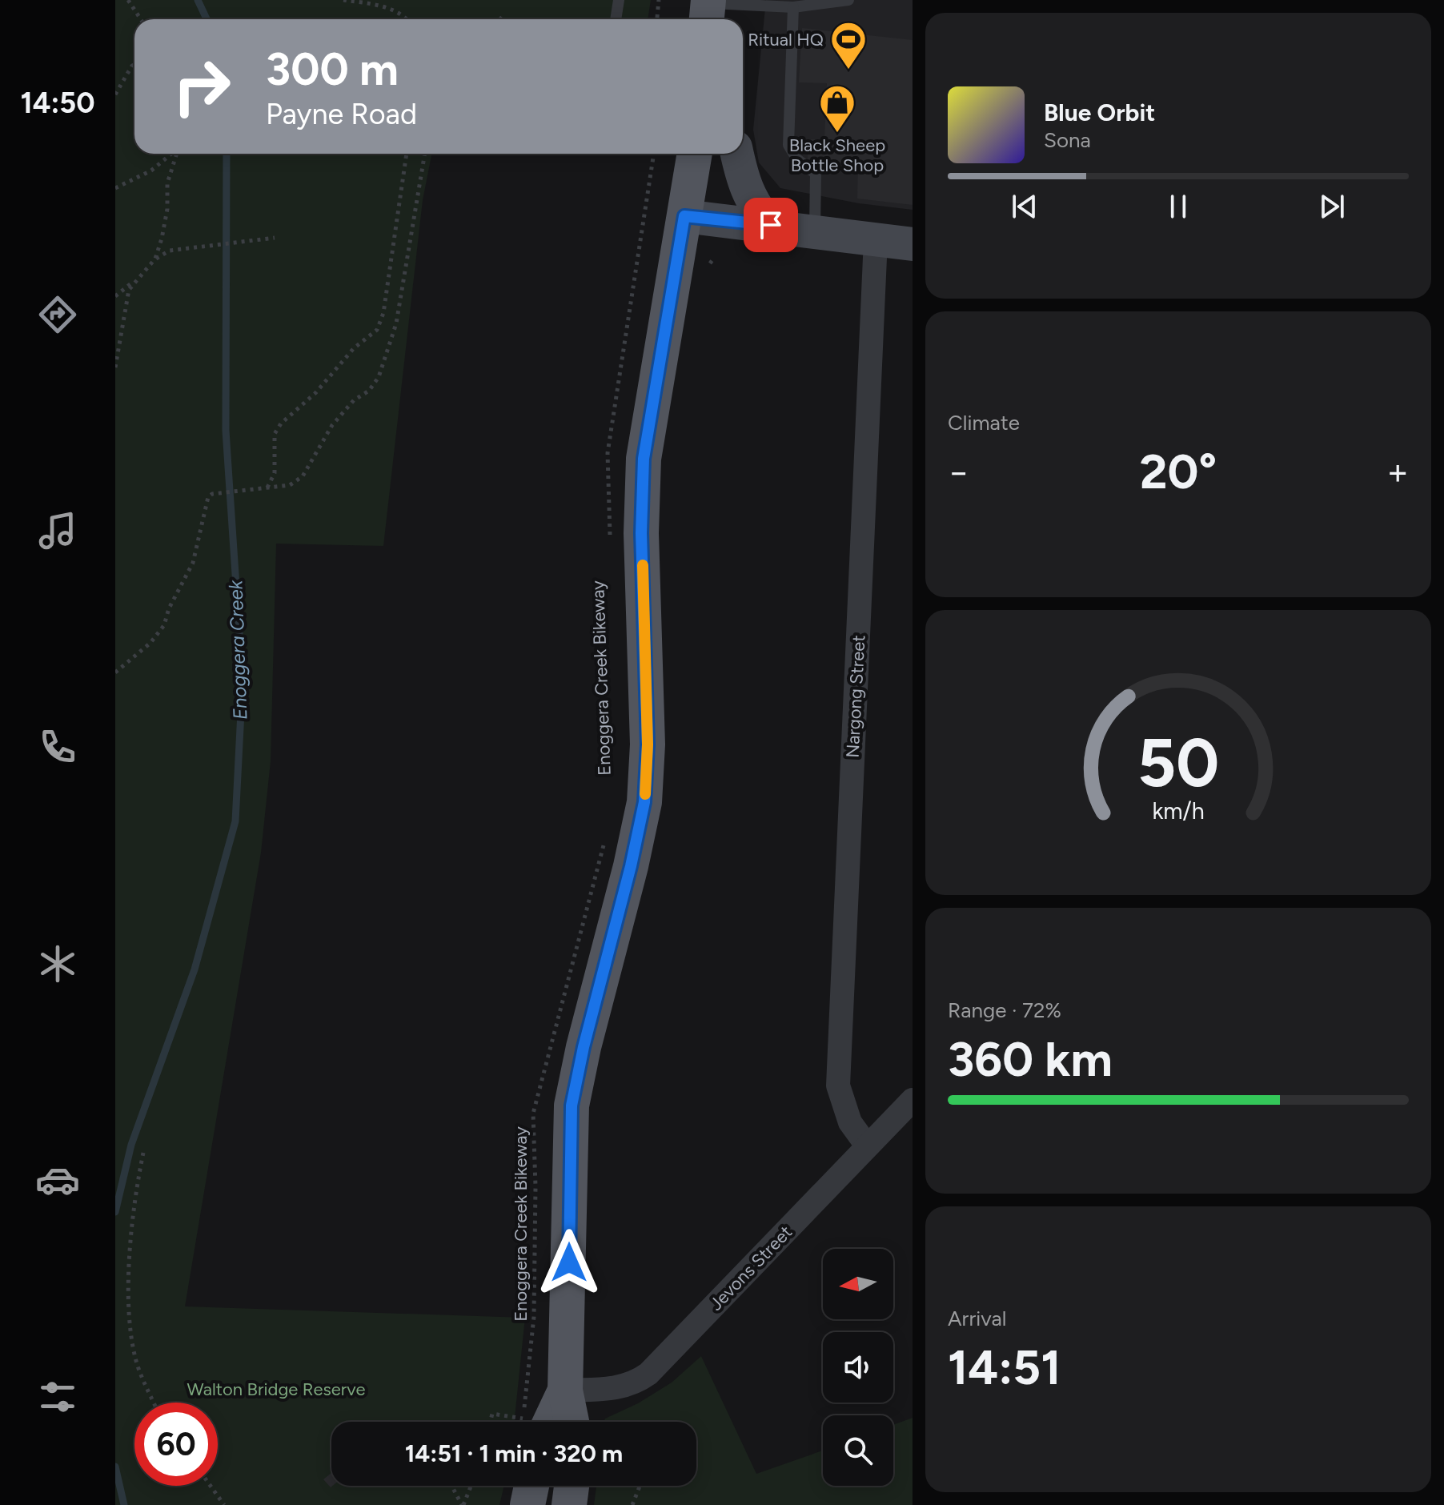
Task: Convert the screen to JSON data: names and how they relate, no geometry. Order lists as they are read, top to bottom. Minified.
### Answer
{"streets":{"street":["Nargong Street","Jevons Street"],"path":["Enoggera Creek Bikeway"]},"crossings":[["Nargong Street","Jevons Street"]],"water":["Enoggera Creek"],"parks":["Walton Bridge Reserve"],"places":{"sports":["Ritual HQ"],"shop":["Black Sheep Bottle Shop"]},"north":"left","page":{"tabs":"14:50","turn":["300 m","Payne Road"],"song":["Blue Orbit","Sona"],"tile":["Climate",["Range · 72%","360 km"],["Arrival","14:51"]],"heat":["−","20°","+"],"limit":"60","trip":"14:51 · 1 min · 320 m","gauge":["50","km/h"]}}
